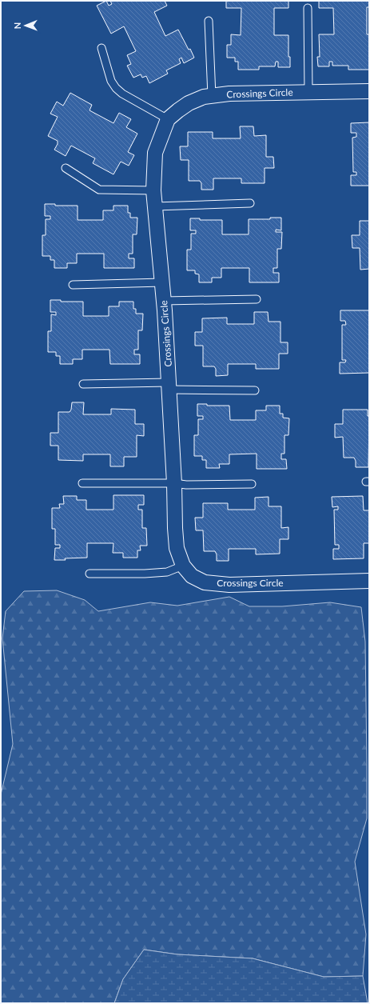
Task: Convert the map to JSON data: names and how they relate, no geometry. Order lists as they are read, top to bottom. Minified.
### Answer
{"streets":{"street":["Crossings Circle"]},"north":"left"}
